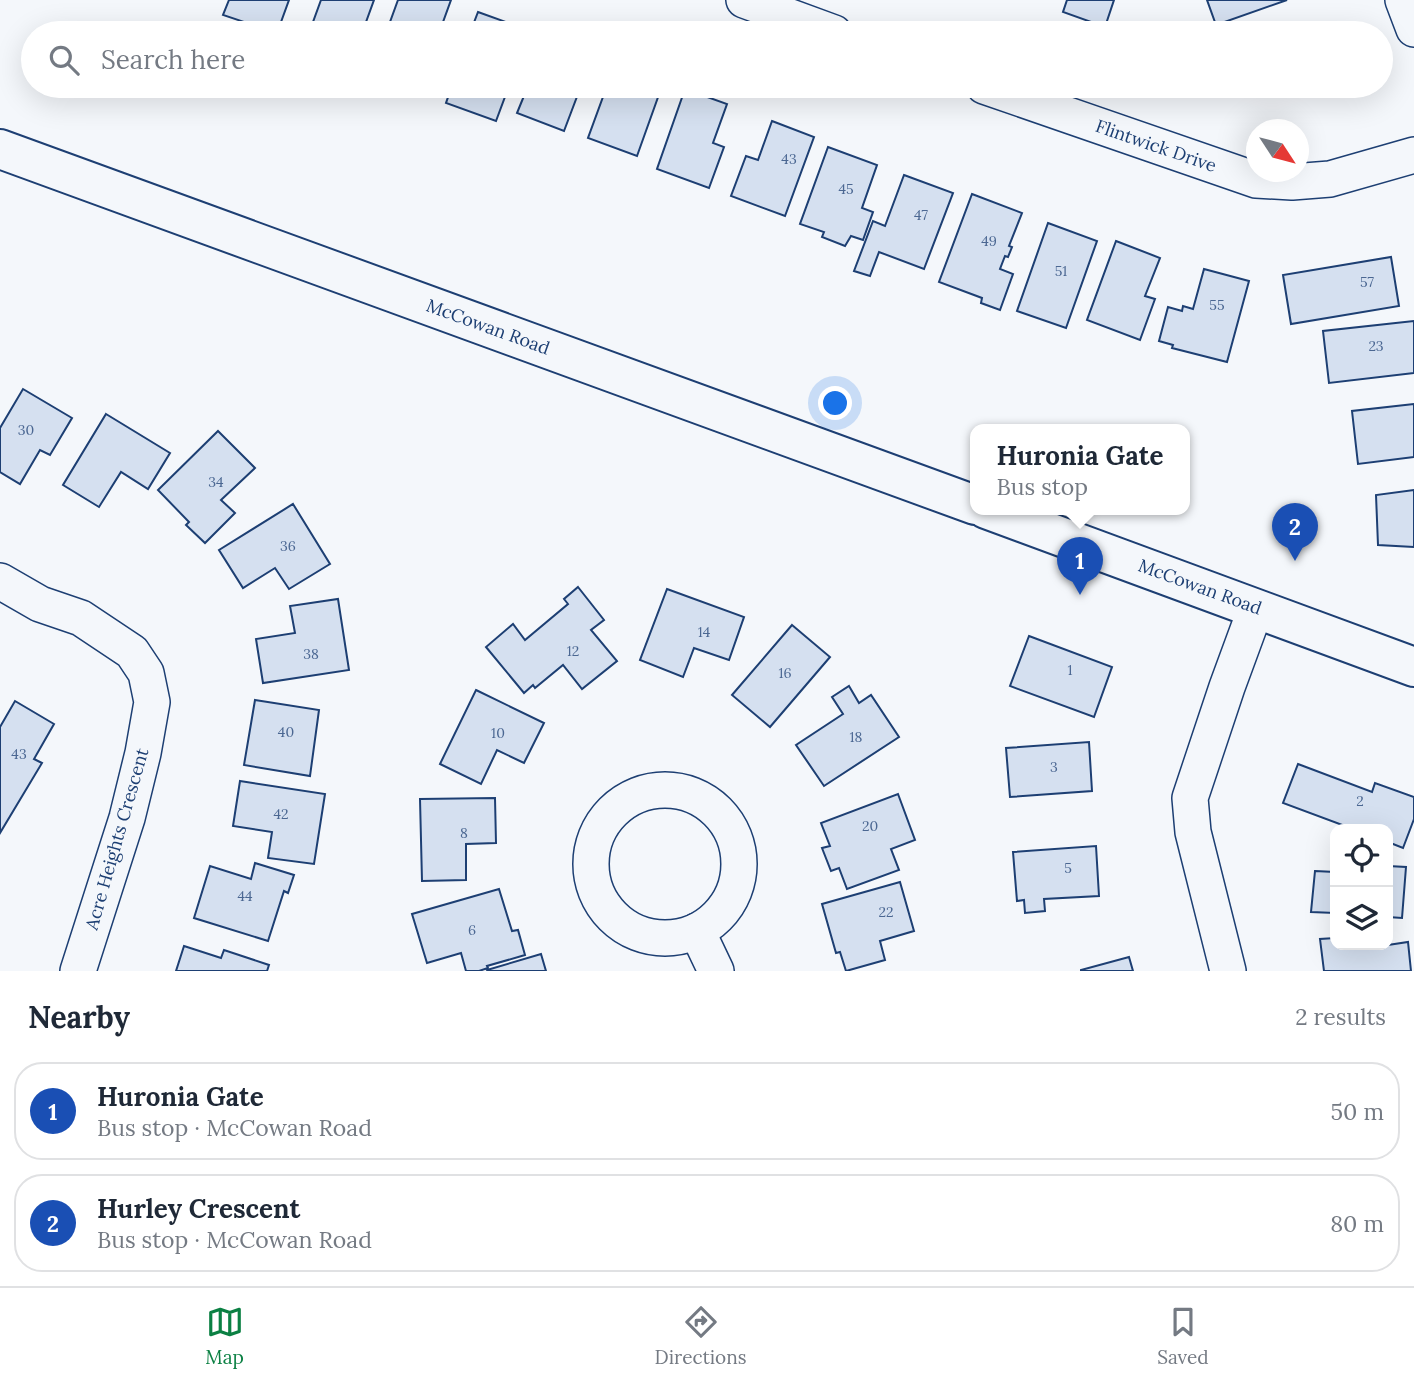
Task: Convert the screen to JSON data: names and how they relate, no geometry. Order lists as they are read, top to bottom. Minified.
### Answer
{"streets":{"main road":["McCowan Road"],"street":["Flintwick Drive","Acre Heights Crescent"]},"house_numbers":["43","45","47","49","51","57","55","23","30","34","36","14","12","38","1","16","40","10","18","43","3","2","42","20","8","5","44","22","6"],"north":"bottom right","page":{"search":"Search here","popup":["Huronia Gate","Bus stop"],"pins":["2","1"],"heading":["Nearby","2 results"],"list":[{"mark":"1","name":"Huronia Gate","note":"Bus stop · McCowan Road","value":"50 m"},{"mark":"2","name":"Hurley Crescent","note":"Bus stop · McCowan Road","value":"80 m"}],"nav":["Map","Directions","Saved"]}}
